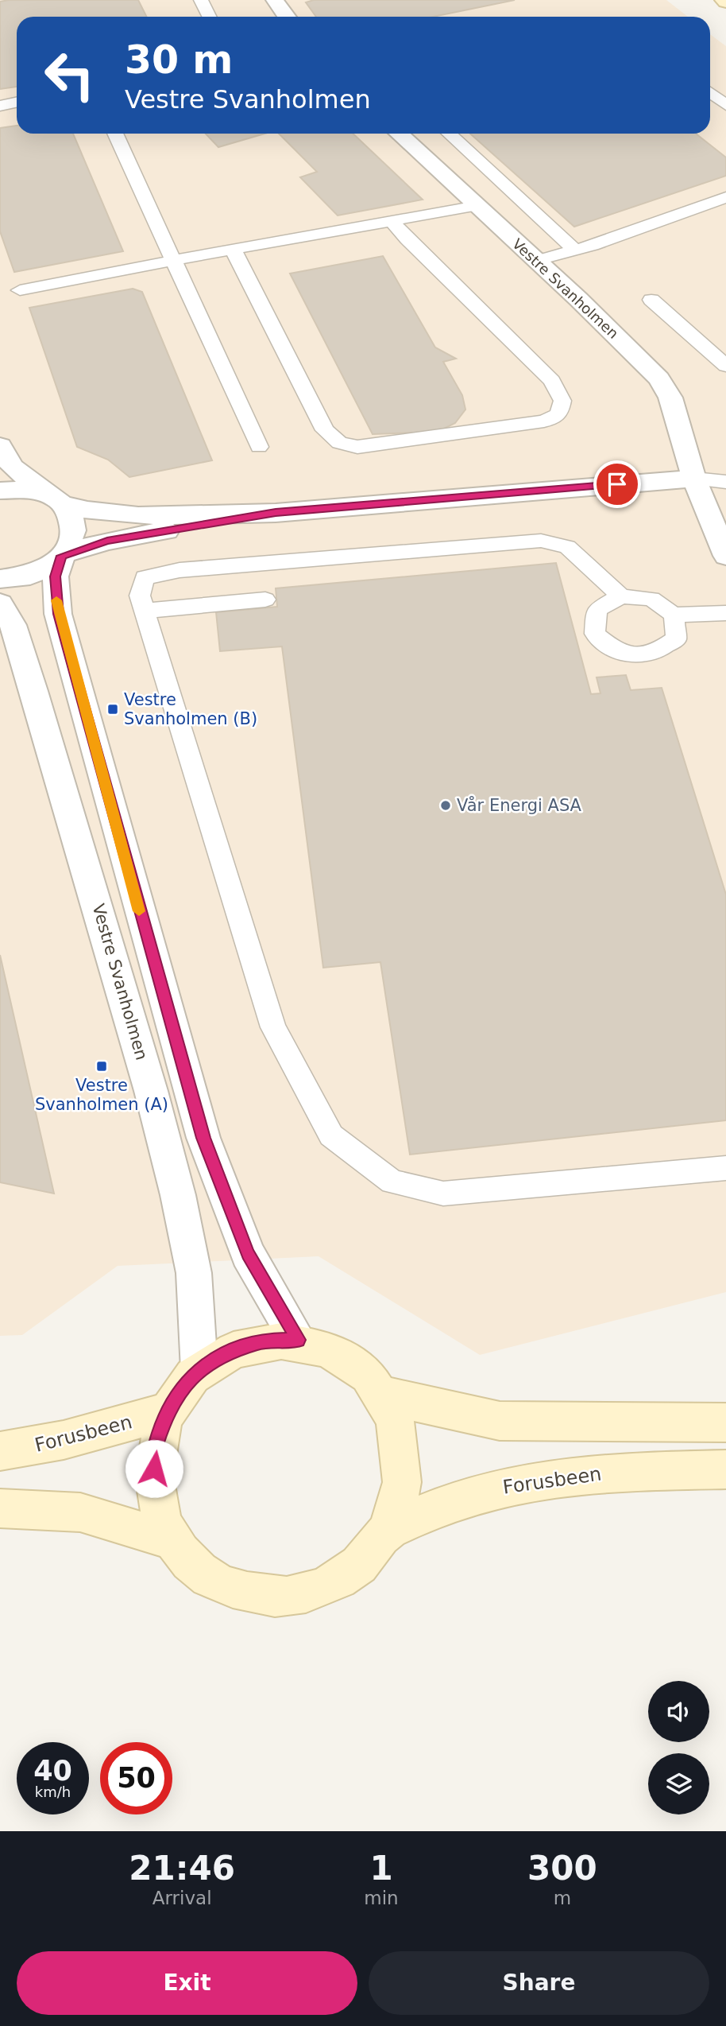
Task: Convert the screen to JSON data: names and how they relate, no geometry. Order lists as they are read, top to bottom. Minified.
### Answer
{"streets":{"main road":["Forusbeen"],"street":["Vestre Svanholmen"]},"places":{"transit":["Vestre Svanholmen (B)","Vestre Svanholmen (A)"],"other":["Vår Energi ASA"]},"page":{"turn":["30 m","Vestre Svanholmen"],"speed":"40 km/h","limit":"50","eta":["21:46","Arrival","1","min","300","m"],"buttons":["Exit","Share"]}}
